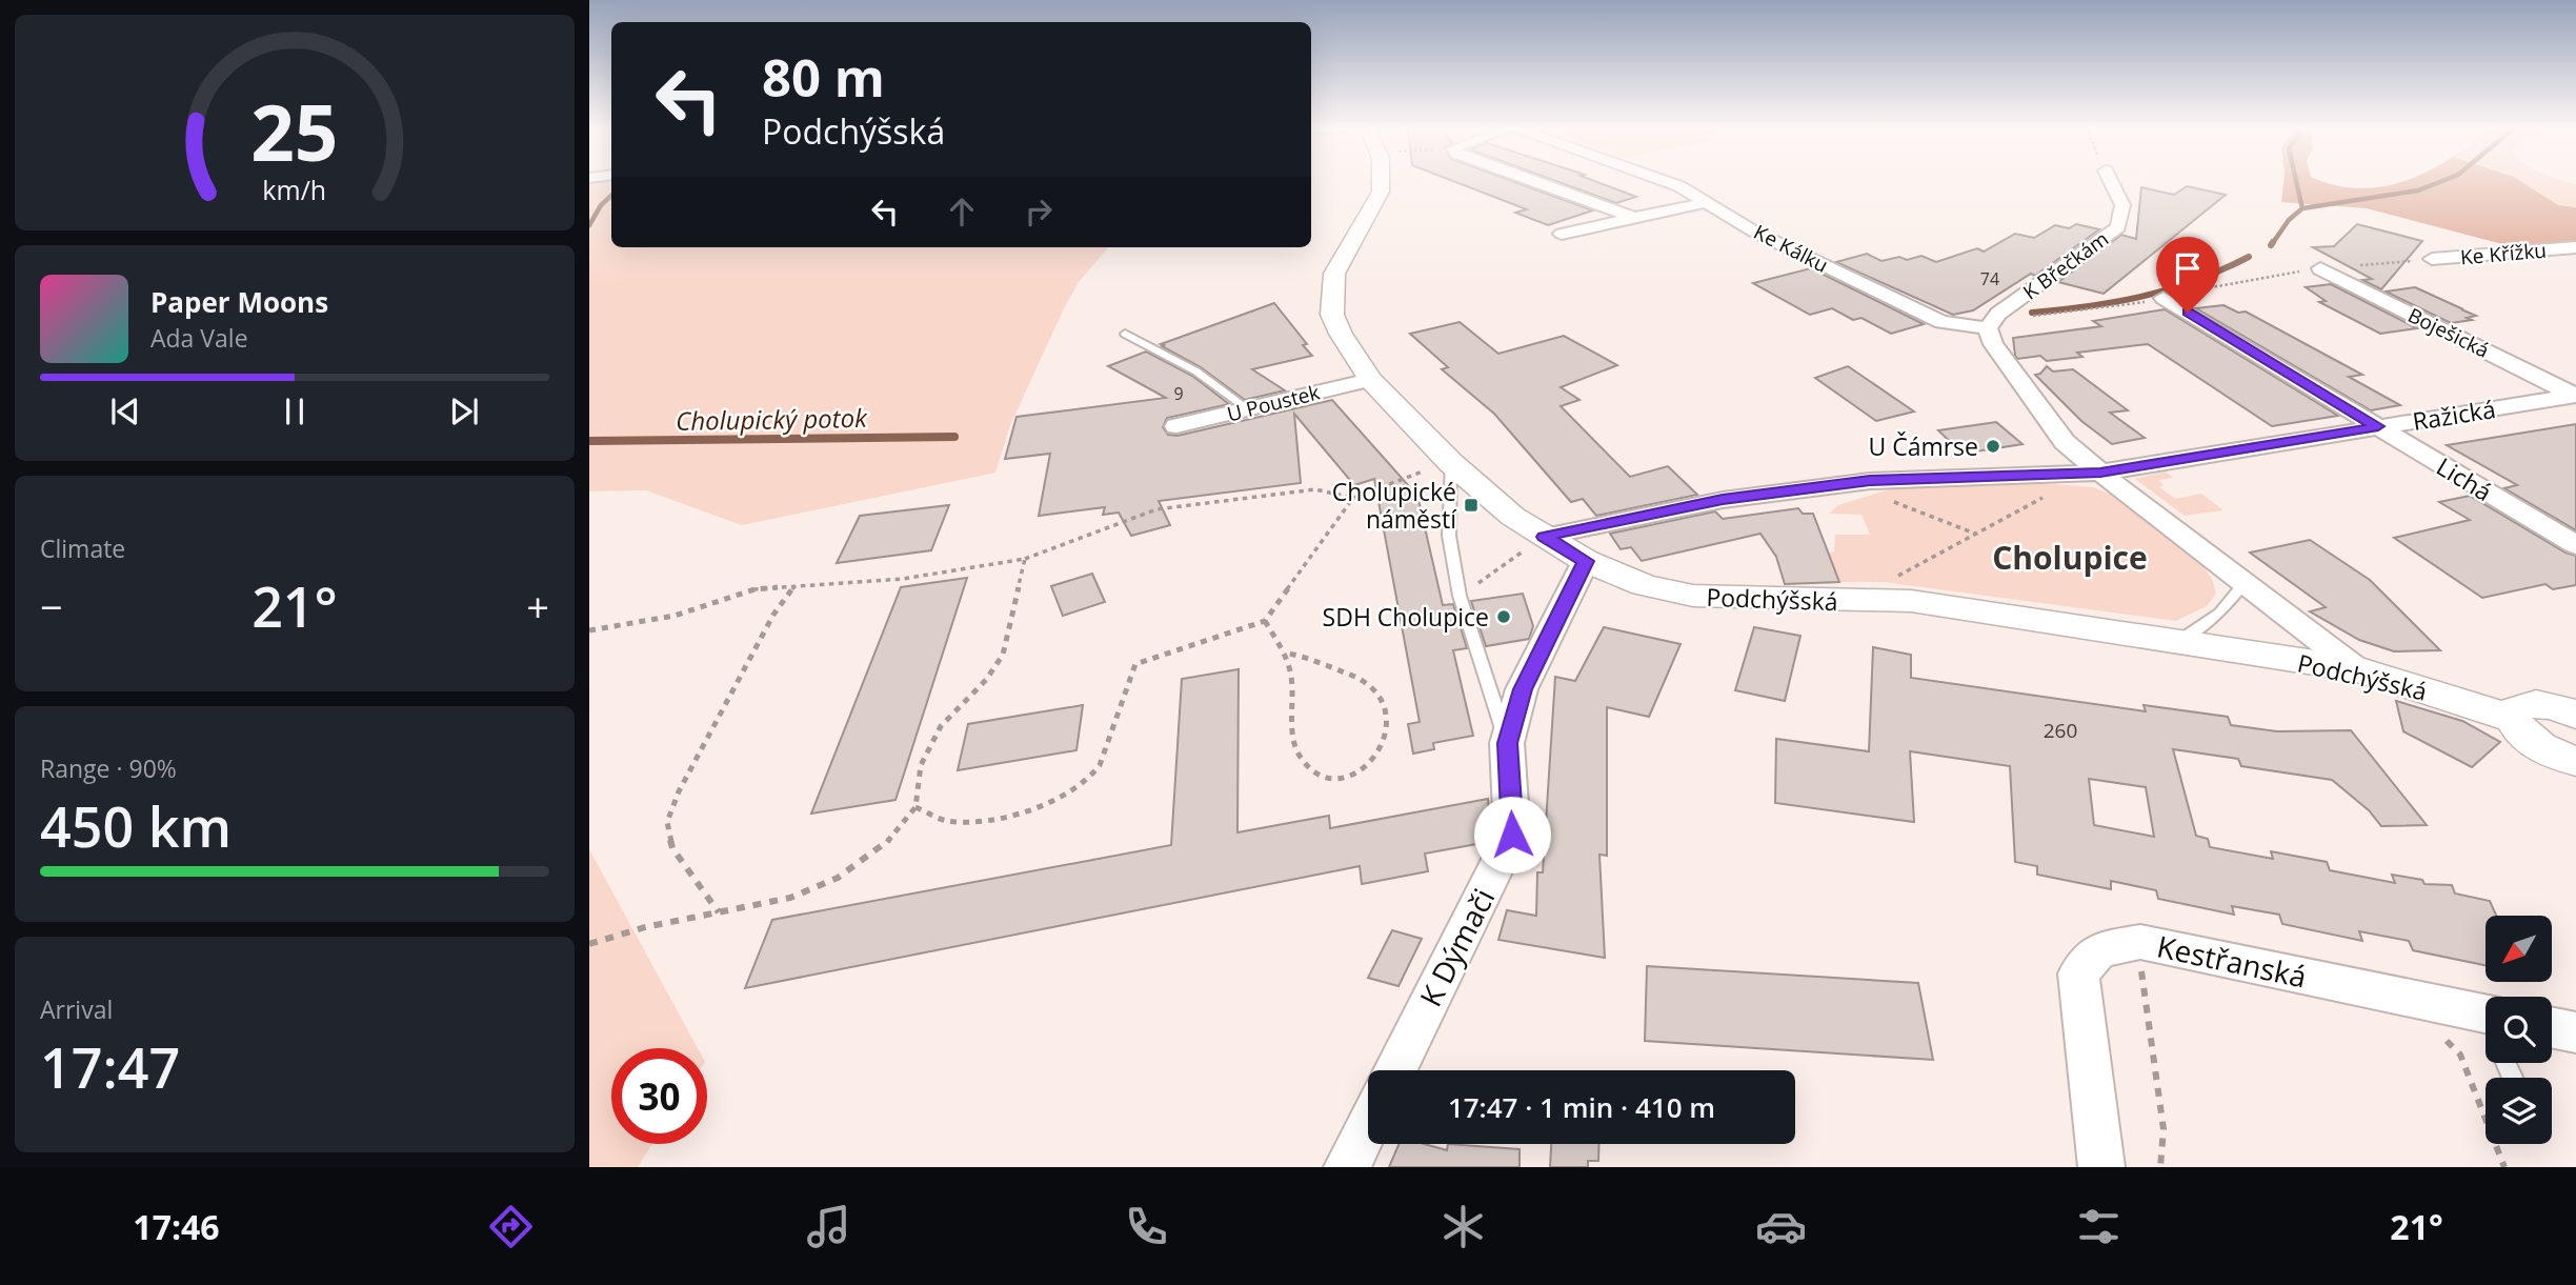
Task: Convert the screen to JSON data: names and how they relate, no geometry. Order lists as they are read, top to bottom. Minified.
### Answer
{"streets":{"street":["Ke Kálku","Ke Křížku","K Břečkám","Boješická","U Poustek","Ražická","Lichá","Podchýšská","K Dýmači","Kestřanská"]},"crossings":[["Ke Kálku","K Břečkám"],["Boješická","Ražická"],["U Poustek","Podchýšská"],["Ražická","Lichá"],["Ražická","Podchýšská"],["Podchýšská","K Dýmači"]],"districts":["Cholupice"],"water":["Cholupický potok"],"places":{"other":["U Čámrse","SDH Cholupice"],"transit":["Cholupické náměstí"]},"house_numbers":["74","9","260"],"north":"bottom left","page":{"turn":["80 m","Podchýšská"],"song":["Paper Moons","Ada Vale"],"tile":["Climate",["Range · 90%","450 km"],["Arrival","17:47"]],"heat":["−","21°","+"],"limit":"30","trip":"17:47 · 1 min · 410 m","tabs":["17:46","21°"],"gauge":["25","km/h"]}}
